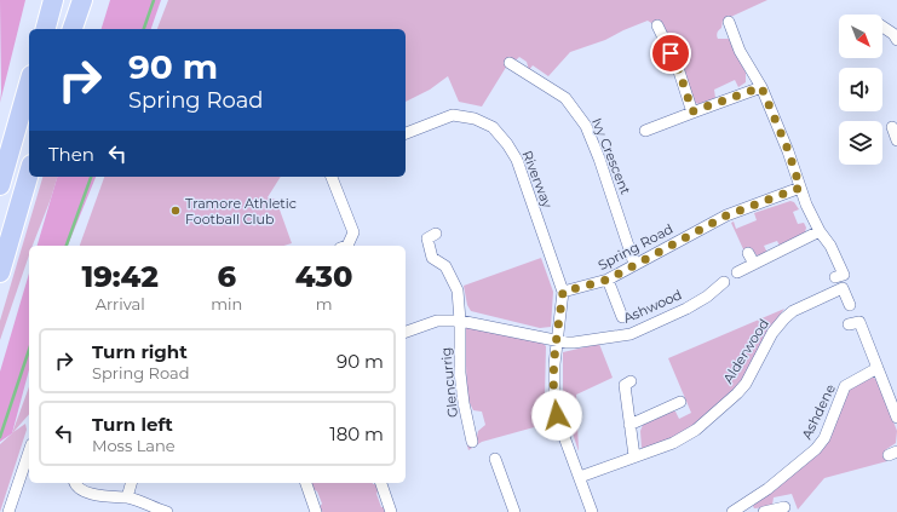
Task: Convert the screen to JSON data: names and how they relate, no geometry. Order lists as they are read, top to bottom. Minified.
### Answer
{"streets":{"street":["Ivy Crescent","Riverway","Spring Road","Ashwood","Alderwood","Glencurrig","Ashdene"]},"crossings":[["Ivy Crescent","Spring Road"],["Riverway","Spring Road"]],"places":["Tramore Athletic Football Club"],"north":"bottom right","page":{"turn":["90 m","Spring Road"],"then":"Then","eta":["19:42","Arrival","6","min","430","m"],"list":[{"name":"Turn right","note":"Spring Road","value":"90 m"},{"name":"Turn left","note":"Moss Lane","value":"180 m"}]}}
